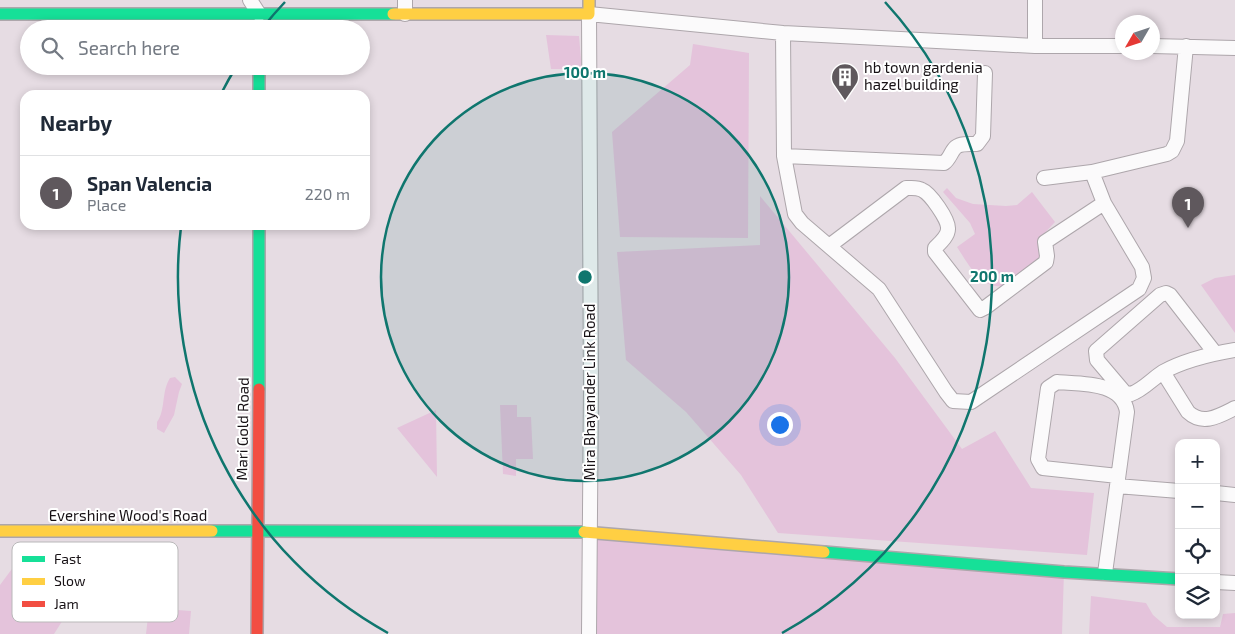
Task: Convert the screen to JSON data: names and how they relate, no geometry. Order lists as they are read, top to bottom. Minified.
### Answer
{"streets":{"street":["Mira Bhayander Link Road","Mari Gold Road","Evershine Wood's Road"]},"crossings":[["Mira Bhayander Link Road","Evershine Wood's Road"],["Mari Gold Road","Evershine Wood's Road"]],"places":{"building":["hb town gardenia hazel building"]},"legend":["Fast","Slow","Jam"],"north":"bottom left","page":{"search":"Search here","heading":"Nearby","list":[{"mark":"1","name":"Span Valencia","note":"Place","value":"220 m"}],"pins":"1","map_buttons":["+","−"]},"rings":["100 m","200 m"]}
